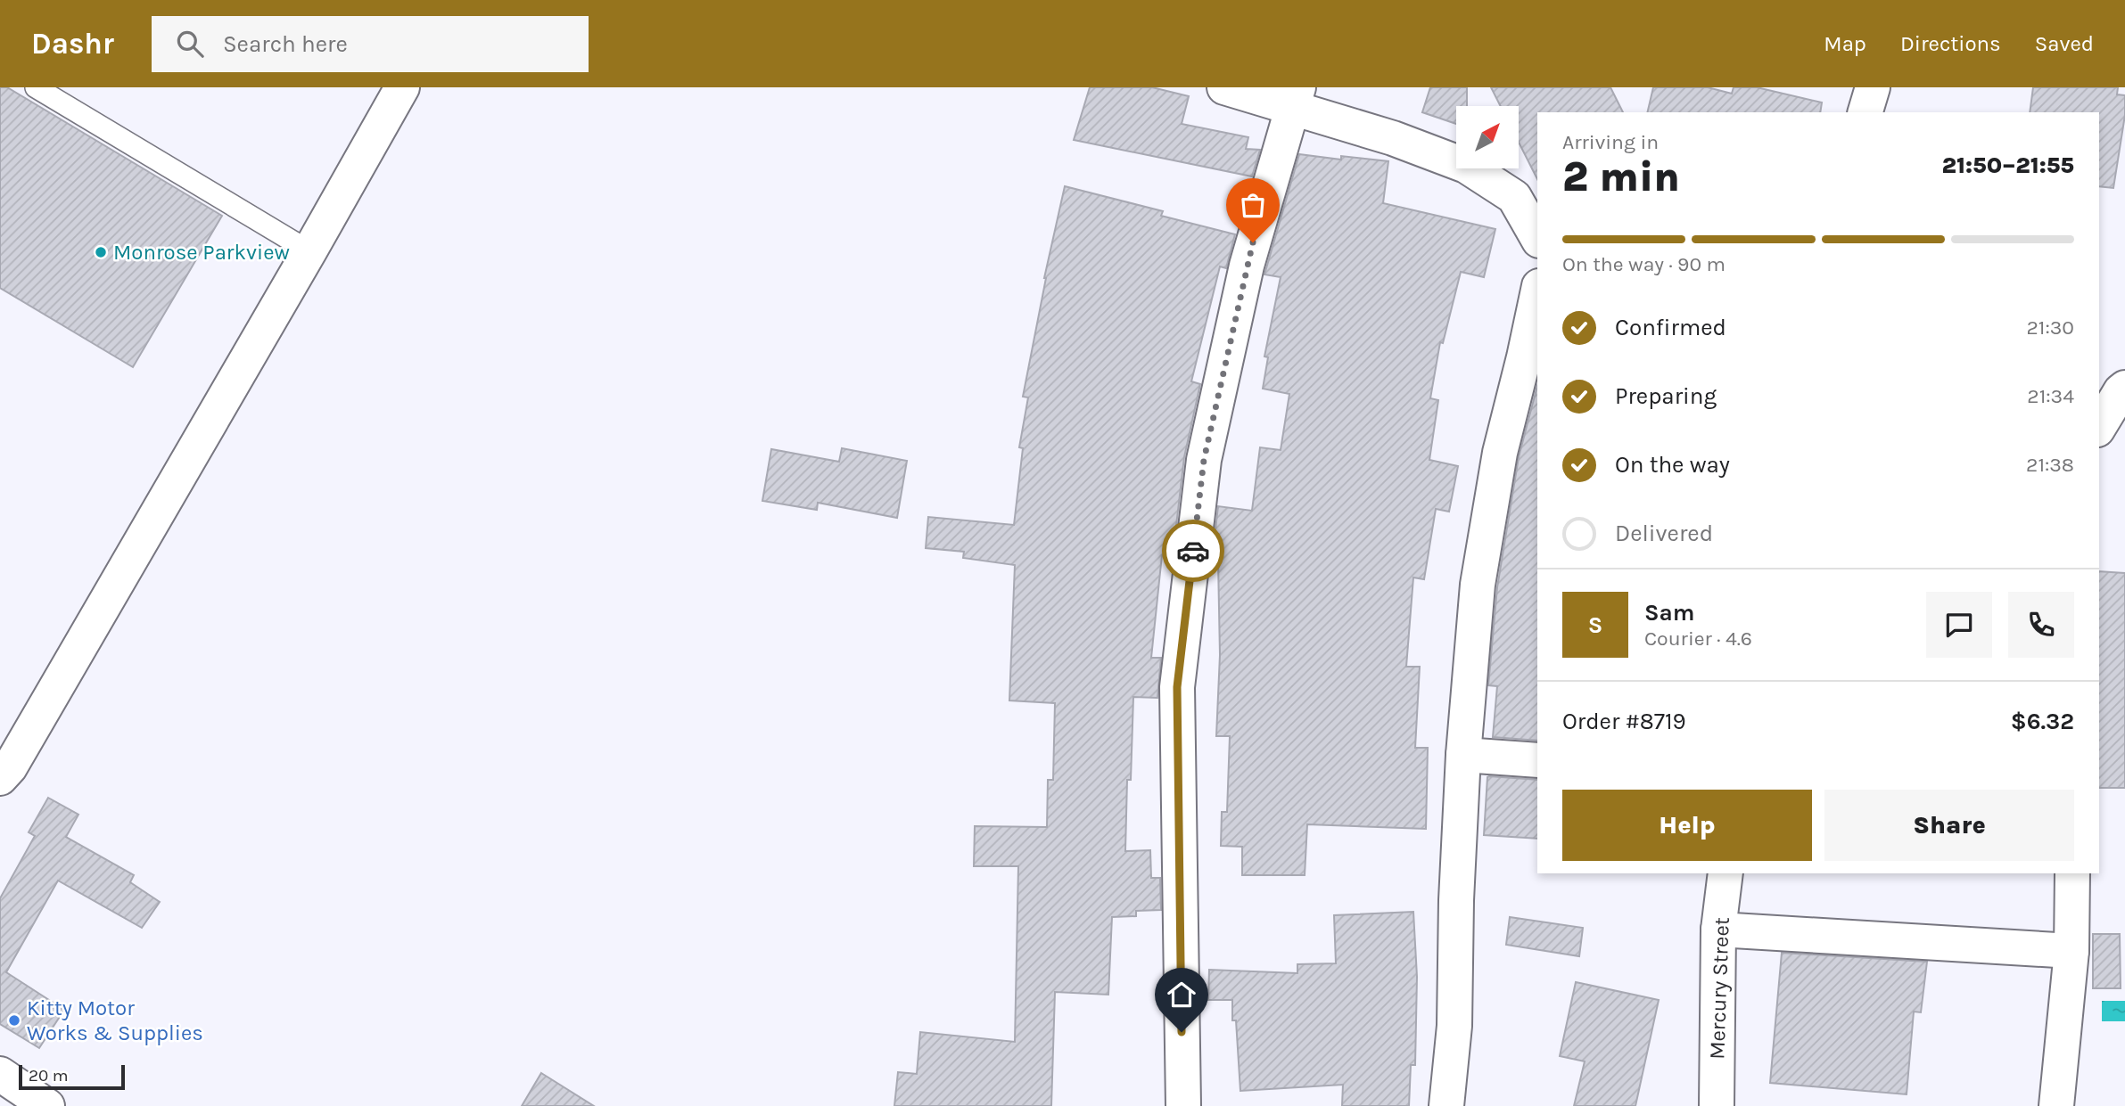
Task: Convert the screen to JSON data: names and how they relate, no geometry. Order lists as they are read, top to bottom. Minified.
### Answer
{"streets":{"street":["Mercury Street"]},"places":["Monrose Parkview","Kitty Motor Works & Supplies"],"scale_bar":"20 m","north":"top right","page":{"header":"Dashr","search":"Search here","nav":["Map","Directions","Saved"],"heading":["2 min","Arriving in","21:50–21:55"],"panel":["Sam","Courier · 4.6","Order #8719","$6.32"],"bar":"On the way · 90 m","list":[["Confirmed","21:30"],["Preparing","21:34"],["On the way","21:38"],"Delivered"],"round":"S","buttons":["Help","Share"],"scale":"20 m"}}
